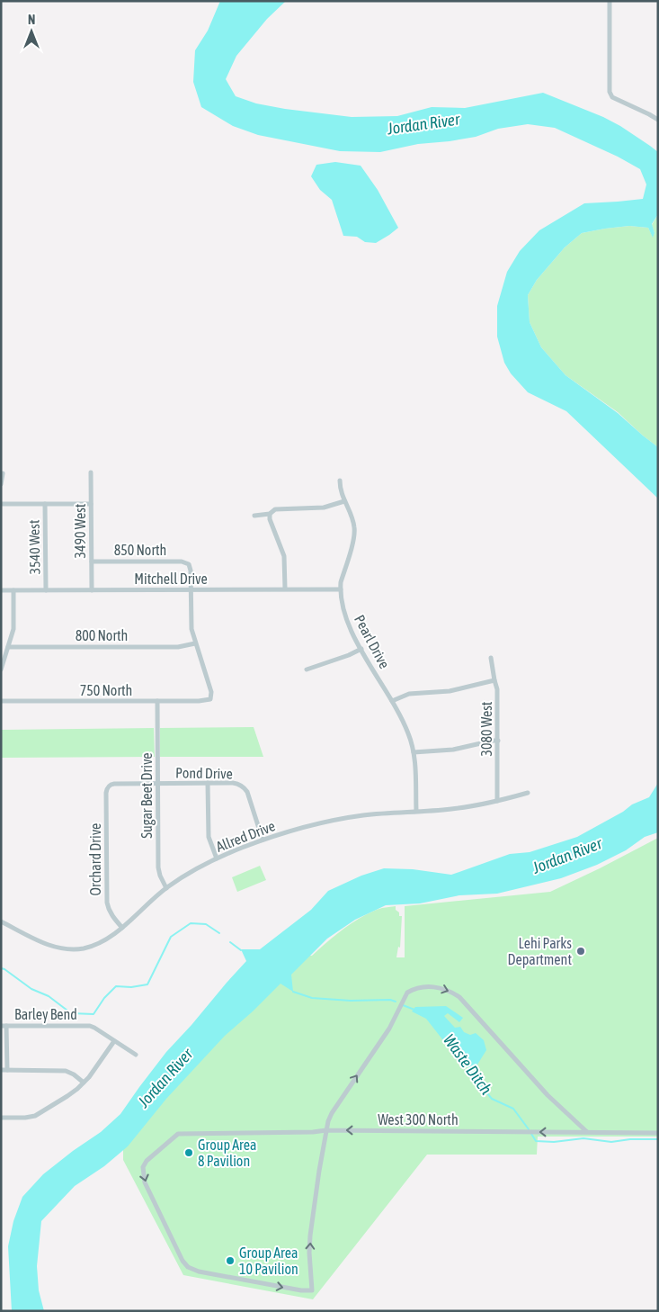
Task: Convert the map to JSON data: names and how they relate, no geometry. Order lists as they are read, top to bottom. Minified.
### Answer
{"streets":{"street":["3490 West","3540 West","850 North","Mitchell Drive","800 North","Pearl Drive","750 North","3080 West","Pond Drive","Sugar Beet Drive","Allred Drive","Orchard Drive","Barley Bend","West 300 North"]},"crossings":[["3490 West","850 North"],["3490 West","Mitchell Drive"],["3540 West","Mitchell Drive"],["850 North","Mitchell Drive"],["Mitchell Drive","Pearl Drive"],["800 North","750 North"],["Pearl Drive","Allred Drive"],["750 North","Sugar Beet Drive"],["3080 West","Allred Drive"],["Pond Drive","Sugar Beet Drive"],["Pond Drive","Allred Drive"],["Pond Drive","Orchard Drive"],["Sugar Beet Drive","Allred Drive"],["Allred Drive","Orchard Drive"]],"water":["Jordan River","Waste Ditch"],"places":["Lehi Parks Department","Group Area 8 Pavilion","Group Area 10 Pavilion"],"north":"top"}
